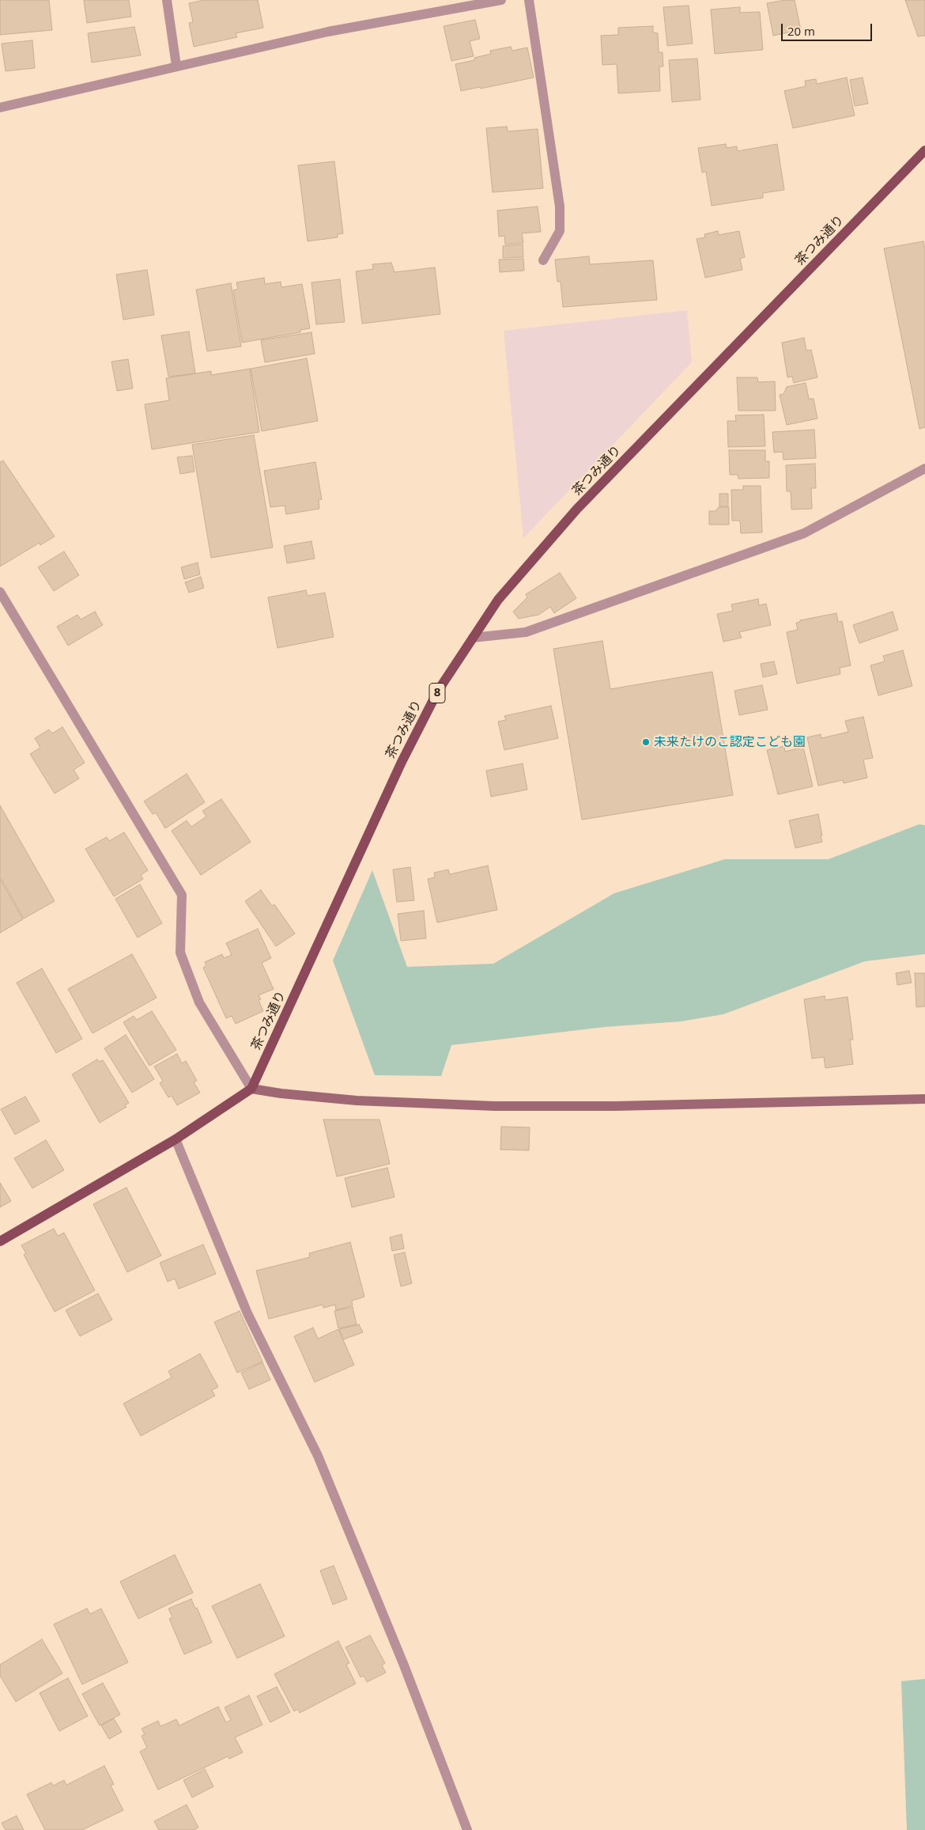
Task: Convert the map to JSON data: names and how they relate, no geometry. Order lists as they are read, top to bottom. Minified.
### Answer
{"streets":{"main road":["茶つみ通り","8"]},"places":["未来たけのこ認定こども園"],"scale_bar":"20 m"}
